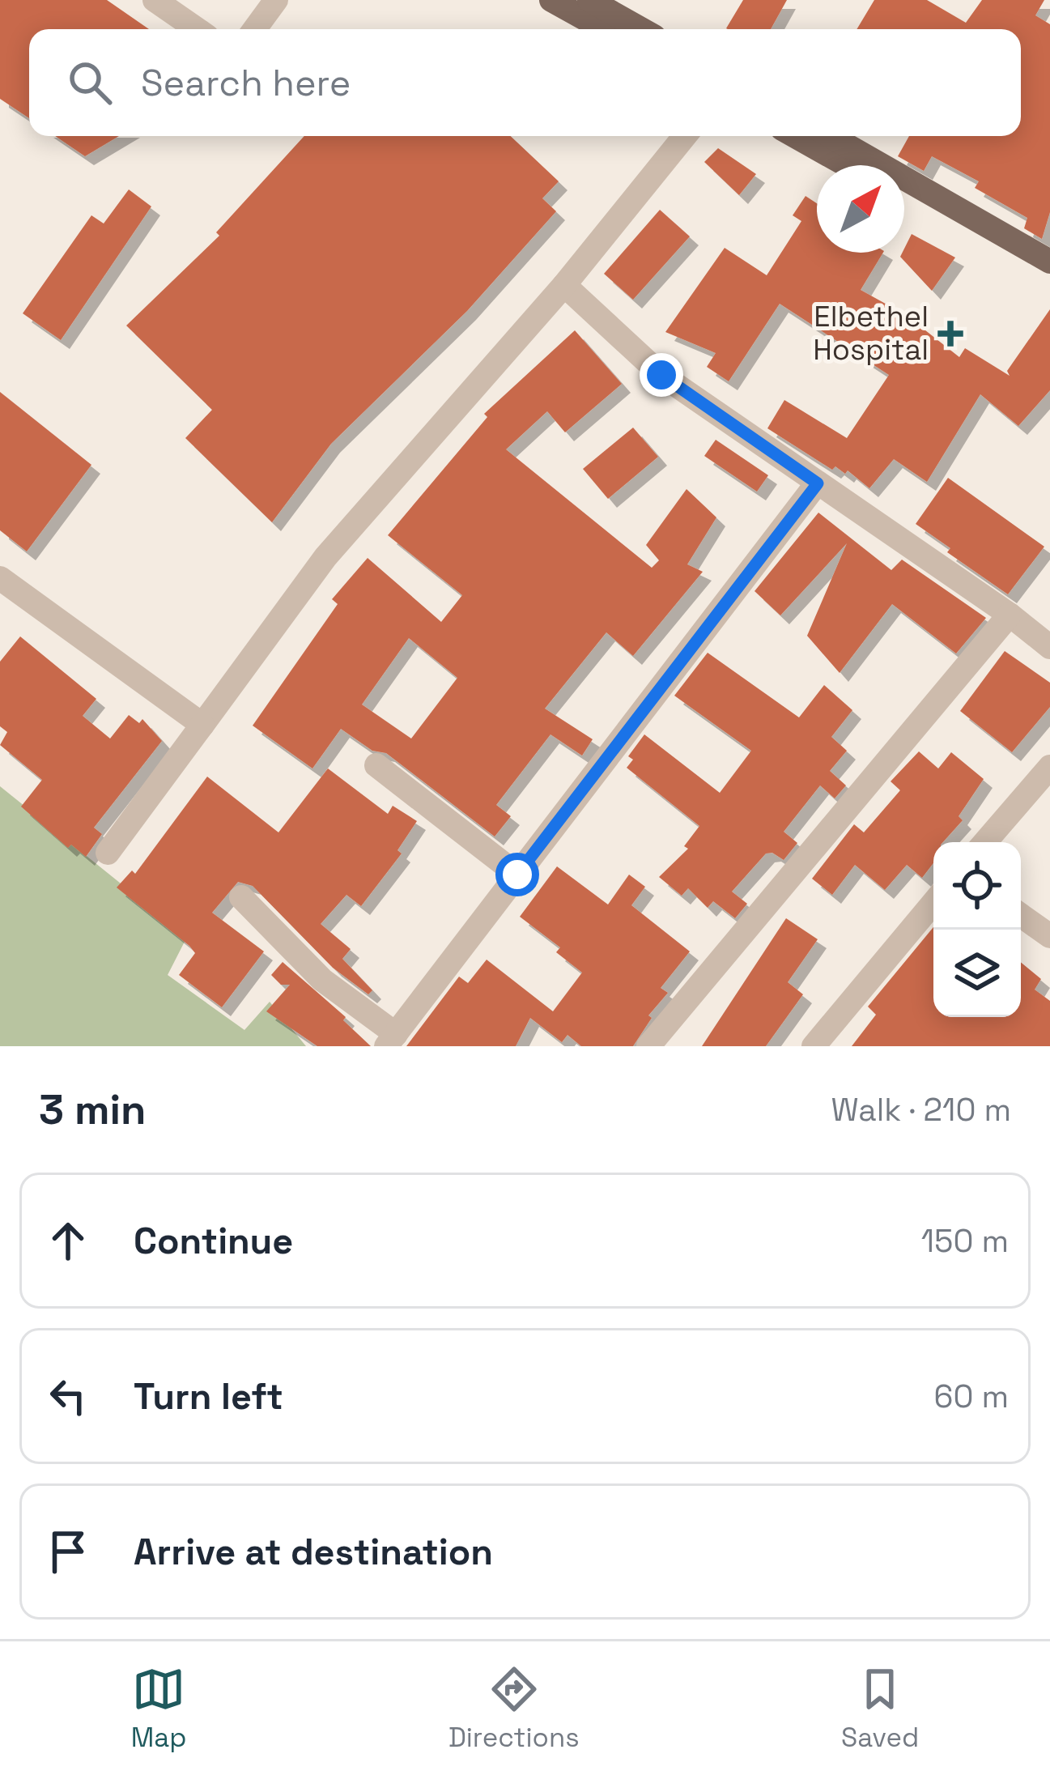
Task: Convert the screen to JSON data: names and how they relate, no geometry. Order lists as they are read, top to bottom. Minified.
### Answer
{"places":{"health":["Elbethel Hospital"]},"north":"top right","page":{"search":"Search here","heading":["3 min","Walk · 210 m"],"list":[["Continue","150 m"],["Turn left","60 m"],"Arrive at destination"],"nav":["Map","Directions","Saved"]}}
